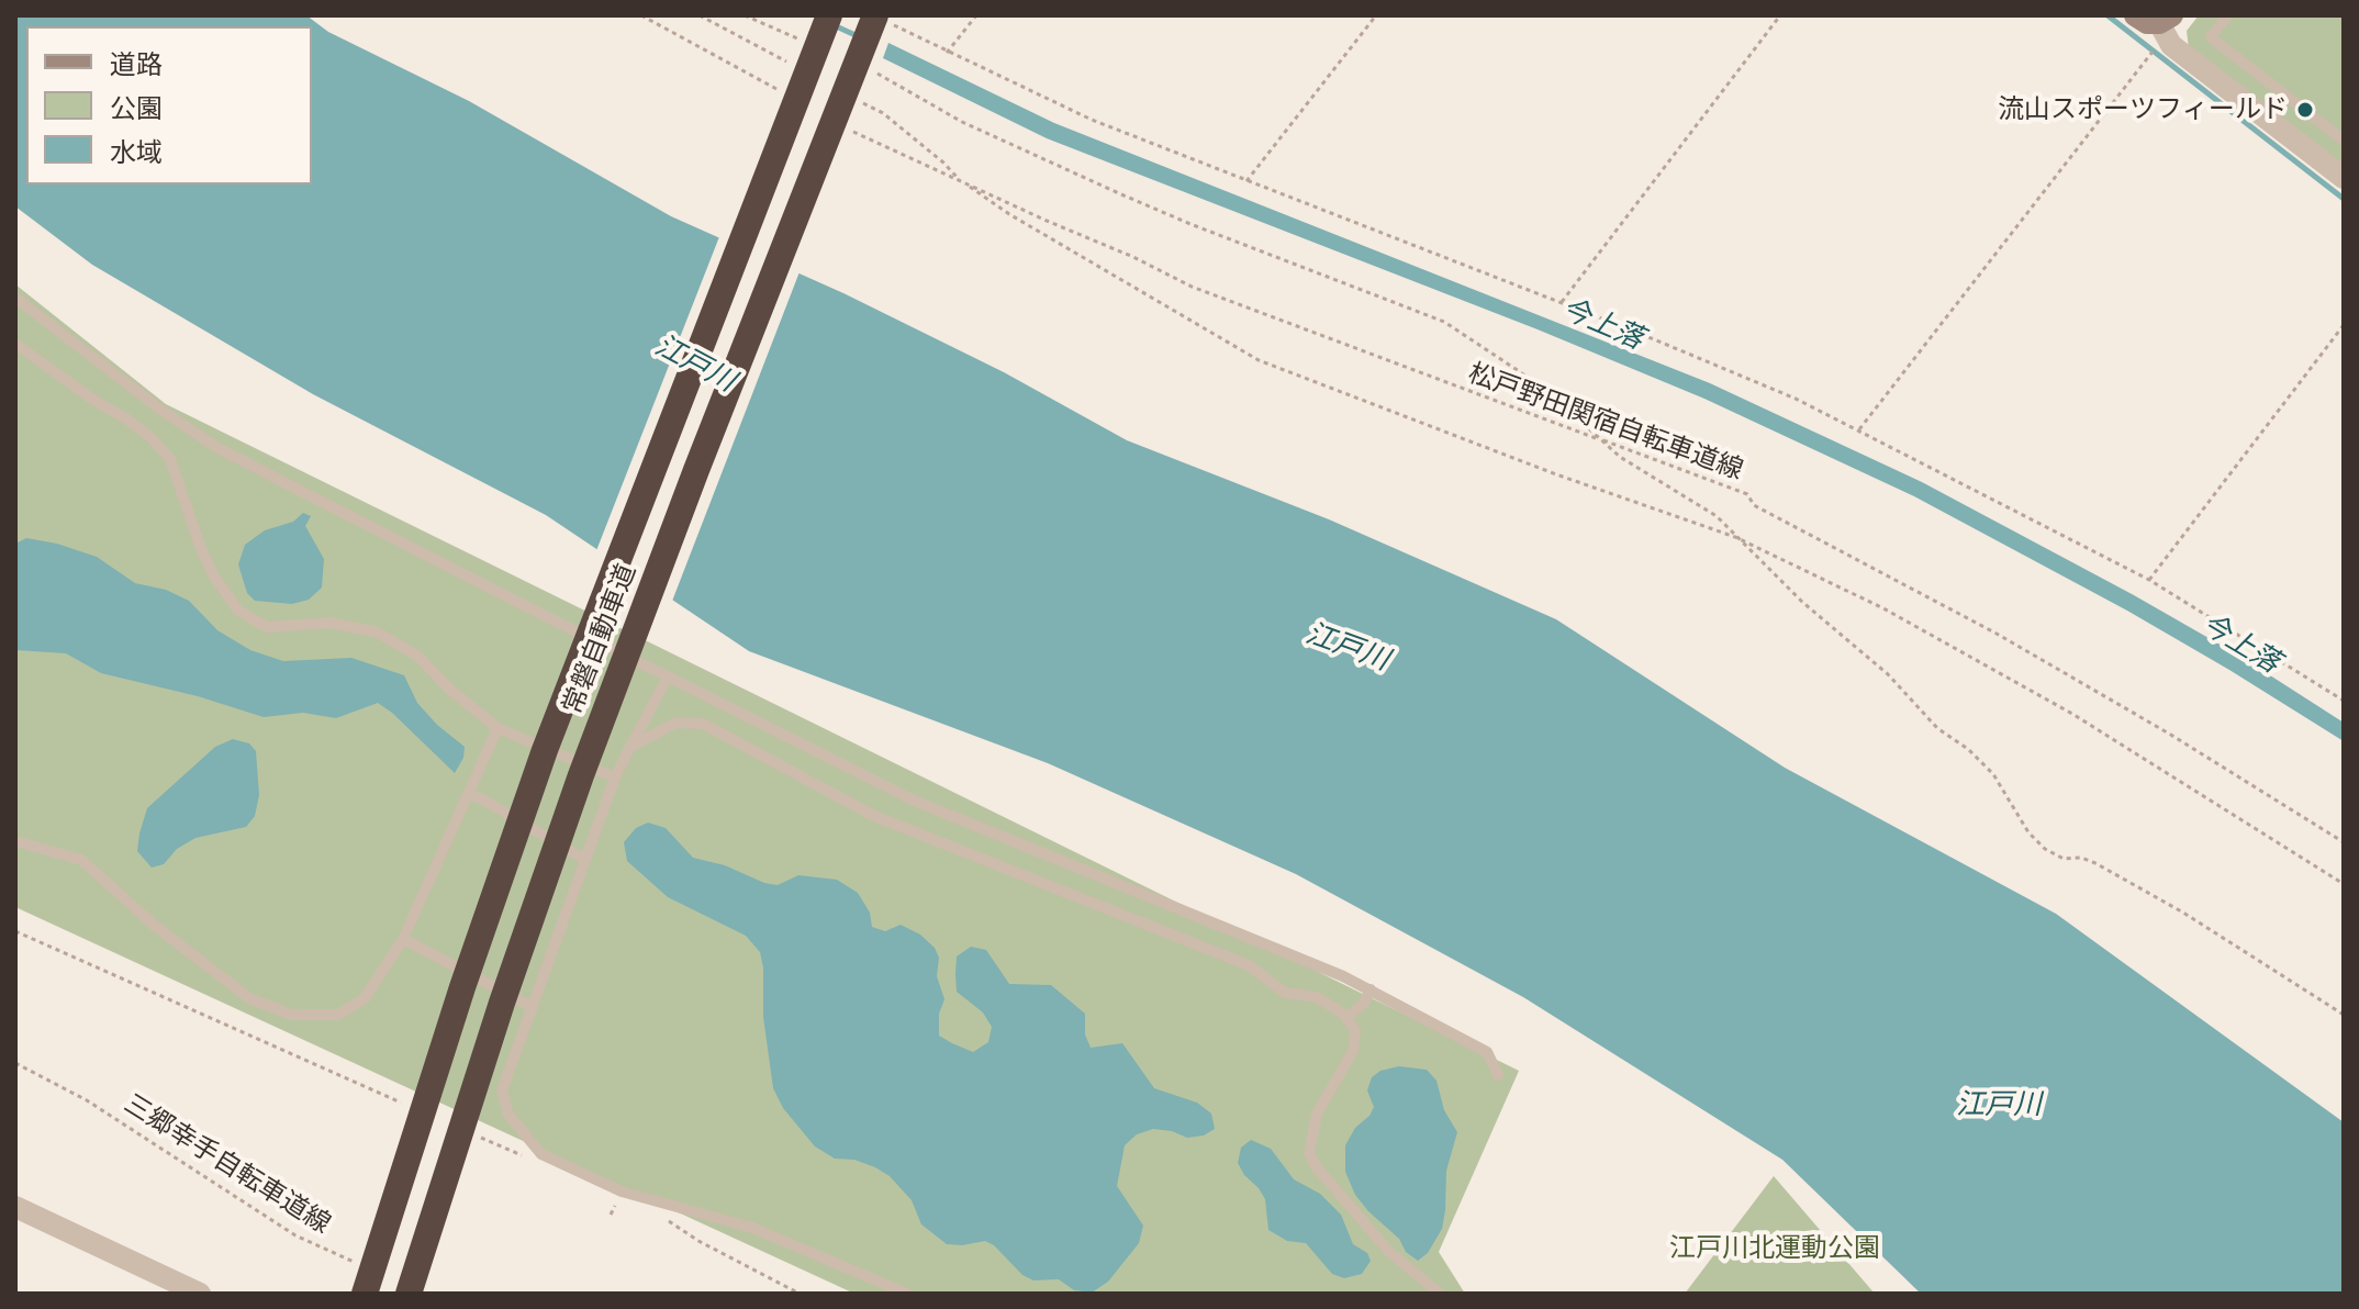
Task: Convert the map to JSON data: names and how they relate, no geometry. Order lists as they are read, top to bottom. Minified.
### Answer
{"streets":{"highway":["常磐自動車道"],"path":["松戸野田関宿自転車道線","三郷幸手自転車道線"]},"water":["今上落","江戸川"],"parks":["江戸川北運動公園"],"places":["流山スポーツフィールド"],"legend":["道路","公園","水域"]}
